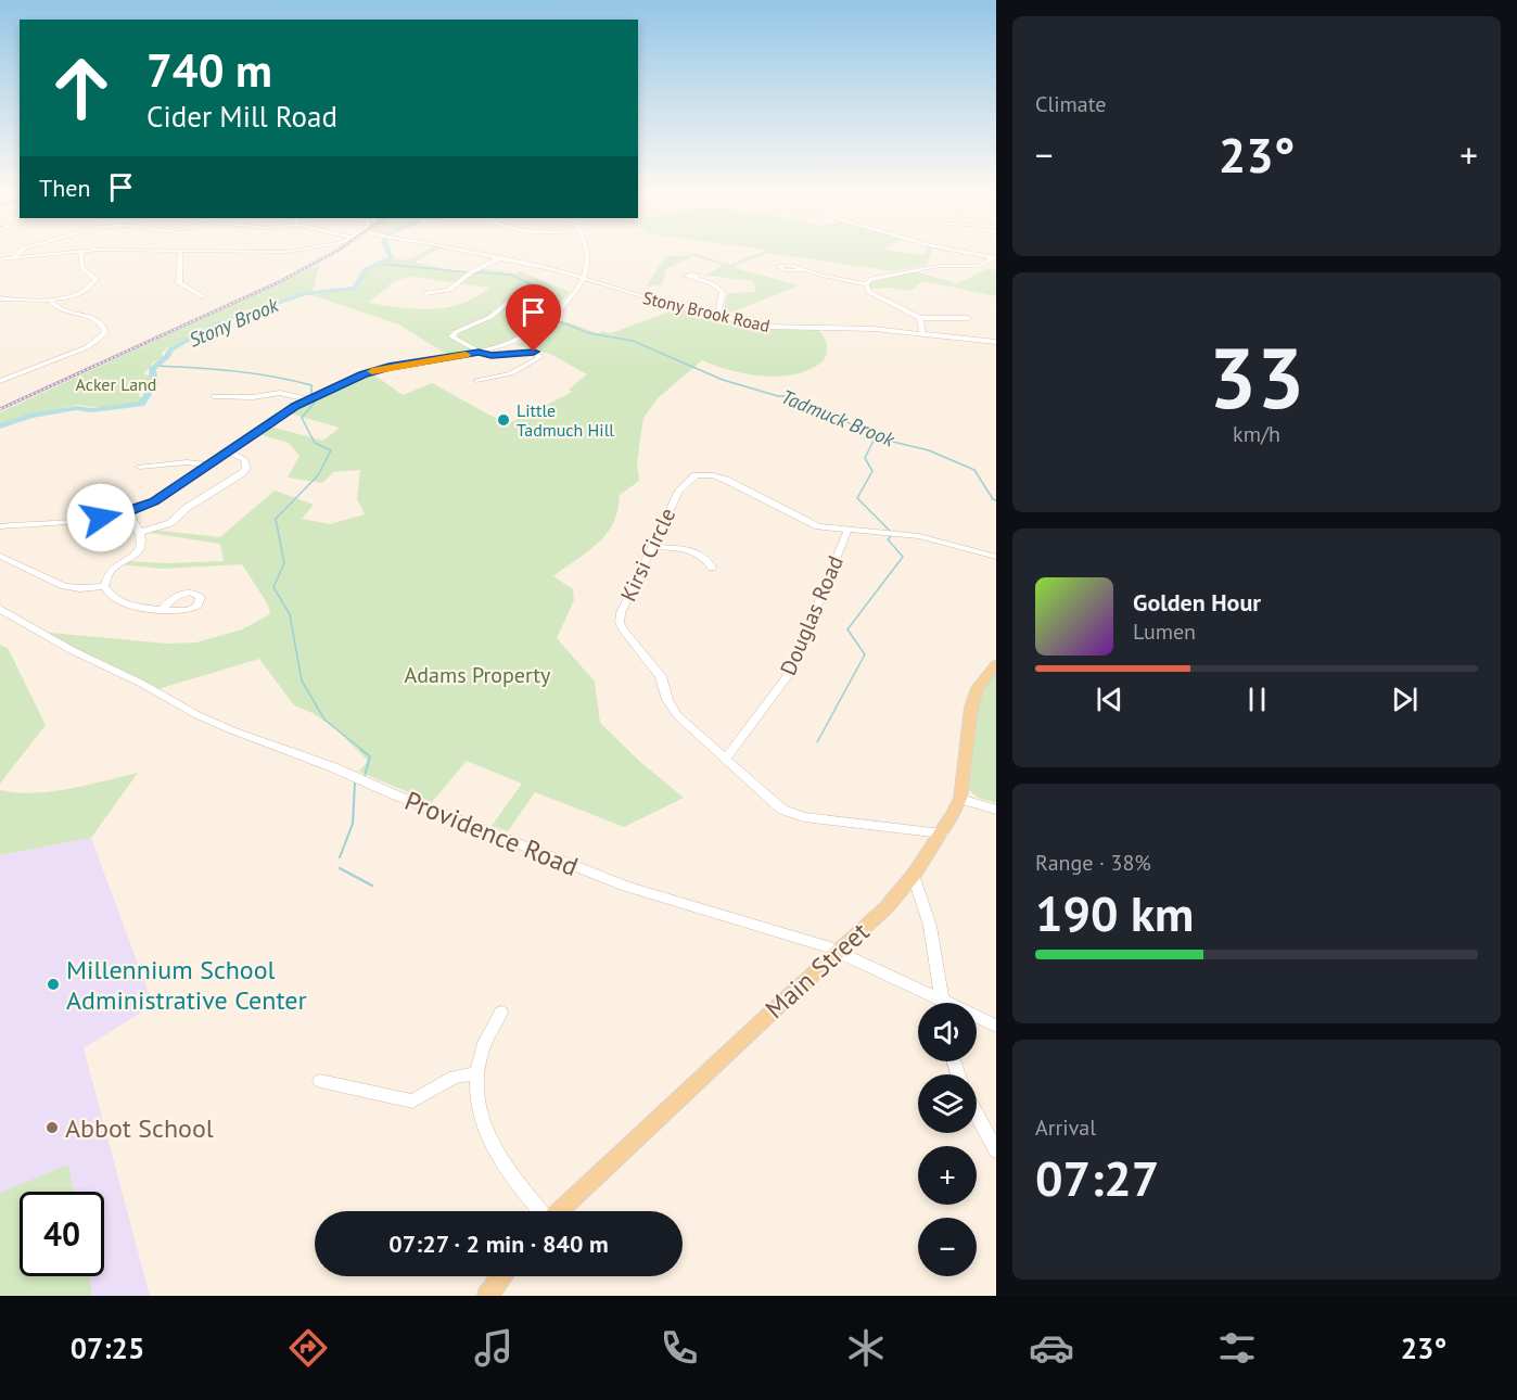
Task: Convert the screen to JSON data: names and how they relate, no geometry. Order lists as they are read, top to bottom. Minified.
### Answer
{"streets":{"main road":["Main Street"],"street":["Stony Brook Road","Kirsi Circle","Douglas Road","Providence Road"]},"crossings":[["Kirsi Circle","Douglas Road"],["Kirsi Circle","Main Street"],["Providence Road","Main Street"]],"water":["Stony Brook","Tadmuck Brook"],"parks":["Acker Land","Adams Property"],"places":["Little Tadmuch Hill","Millennium School Administrative Center","Abbot School"],"page":{"tile":["Climate",["33","km/h"],["Range · 38%","190 km"],["Arrival","07:27"]],"turn":["740 m","Cider Mill Road"],"heat":["−","23°","+"],"then":"Then","song":["Golden Hour","Lumen"],"map_buttons":["+","−"],"limit":"40","trip":"07:27 · 2 min · 840 m","tabs":["07:25","23°"]}}
